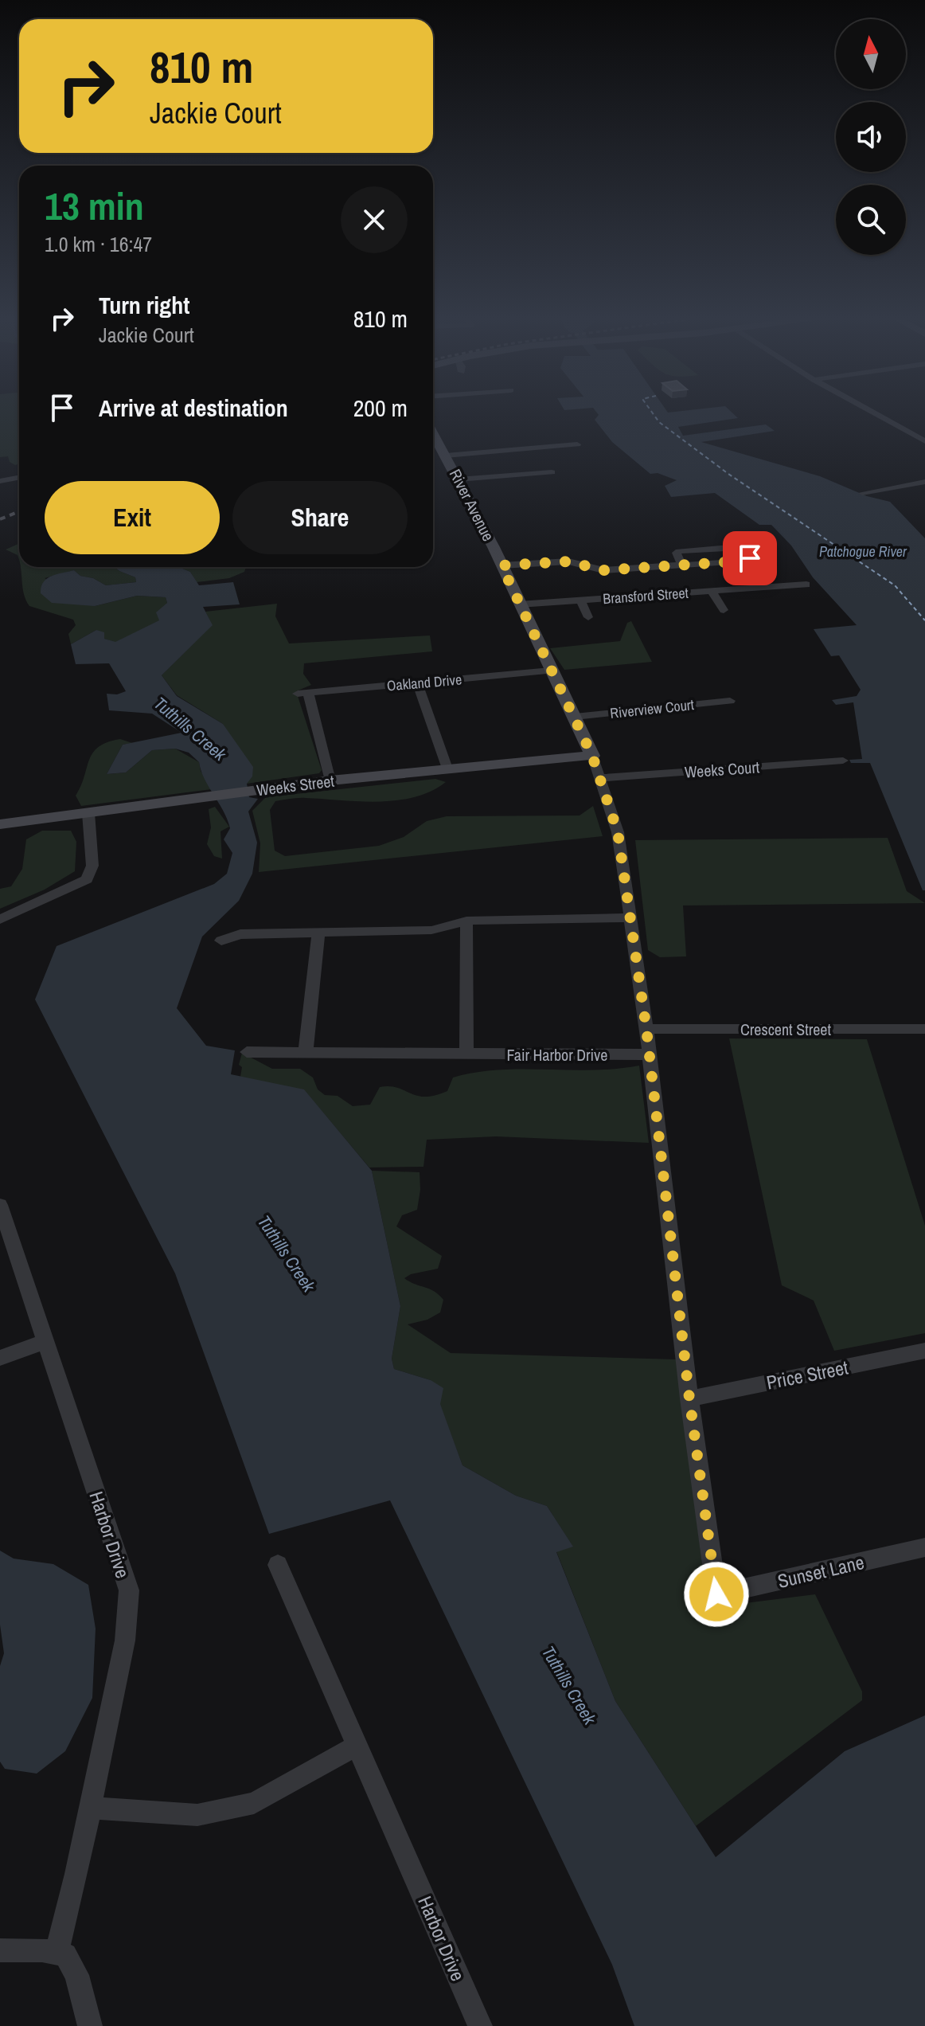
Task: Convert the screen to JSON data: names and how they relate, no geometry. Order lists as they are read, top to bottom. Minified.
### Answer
{"streets":{"main road":["River Avenue","Weeks Street"],"street":["Bransford Street","Oakland Drive","Riverview Court","Weeks Court","Crescent Street","Fair Harbor Drive","Price Street","Harbor Drive","Sunset Lane"]},"crossings":[["River Avenue","Bransford Street"],["River Avenue","Oakland Drive"],["River Avenue","Riverview Court"],["River Avenue","Weeks Court"],["River Avenue","Weeks Street"],["River Avenue","Crescent Street"],["River Avenue","Fair Harbor Drive"],["River Avenue","Price Street"],["River Avenue","Sunset Lane"],["Oakland Drive","Weeks Street"]],"water":["Patchogue River","Tuthills Creek"],"north":"top","page":{"turn":["810 m","Jackie Court"],"heading":["13 min","1.0 km · 16:47"],"list":[{"name":"Turn right","note":"Jackie Court","value":"810 m"},{"name":"Arrive at destination","value":"200 m"}],"buttons":["Exit","Share"]}}
